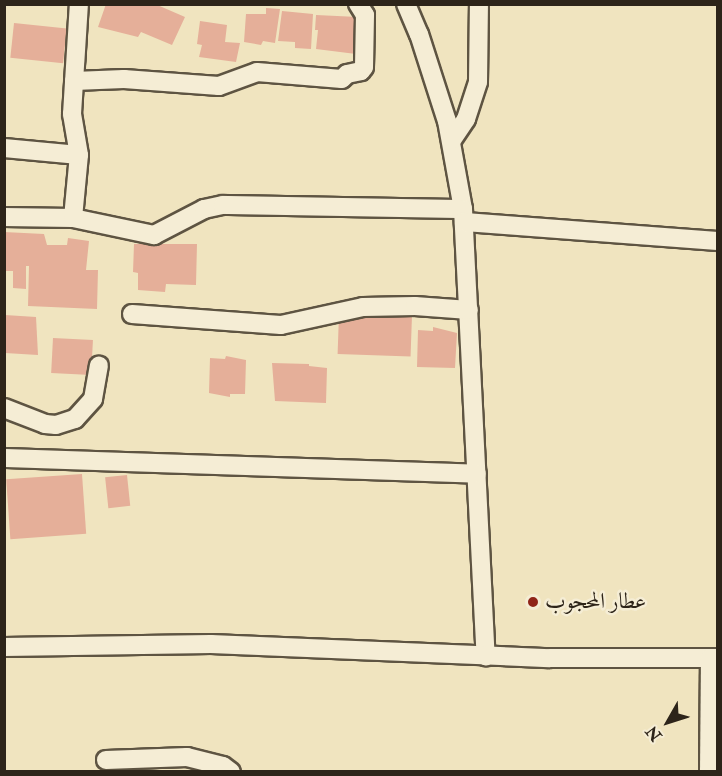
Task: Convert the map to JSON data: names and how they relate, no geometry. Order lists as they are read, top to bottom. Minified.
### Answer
{"places":["عطار المحجوب"],"north":"bottom left"}
